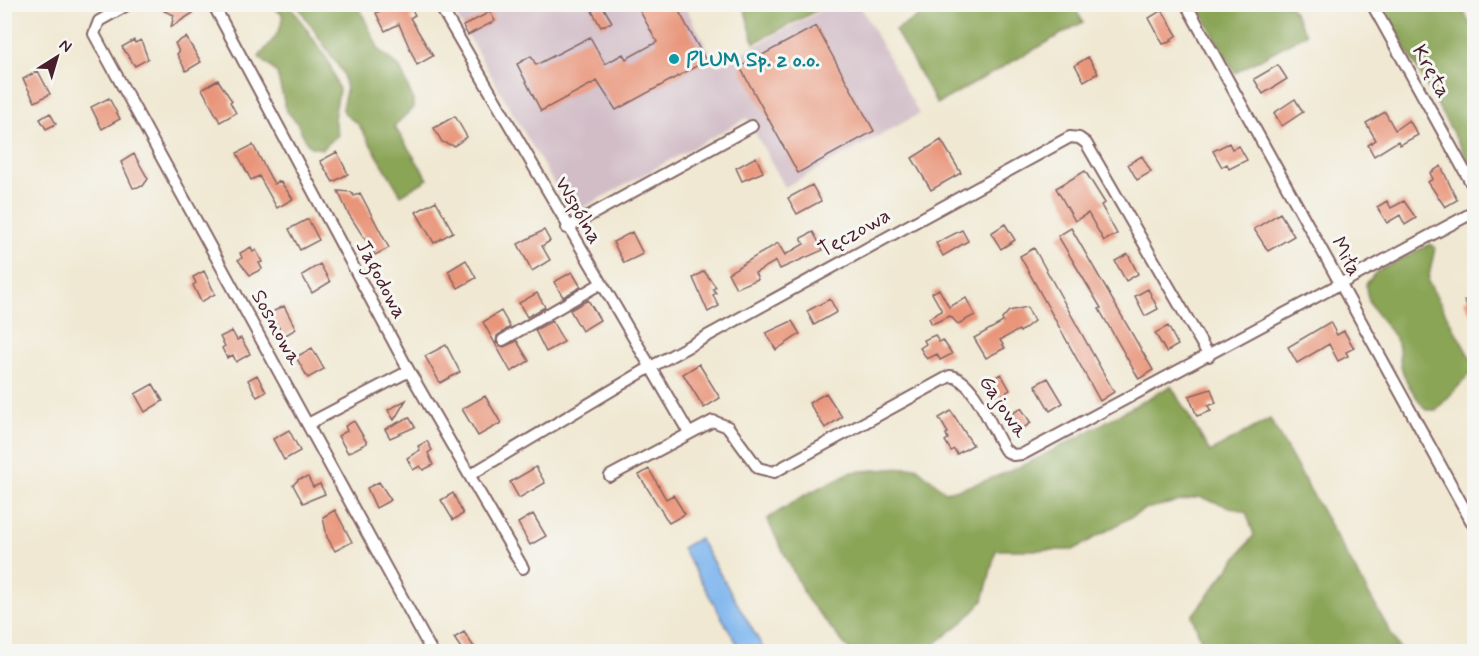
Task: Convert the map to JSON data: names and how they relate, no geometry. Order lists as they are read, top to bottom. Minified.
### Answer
{"streets":{"street":["Kręta","Wspólna","Tęczowa","Miła","Jagodowa","Sosnowa","Gajowa"]},"crossings":[["Wspólna","Tęczowa"],["Wspólna","Gajowa"],["Tęczowa","Jagodowa"],["Tęczowa","Gajowa"],["Miła","Gajowa"]],"places":["PLUM Sp. z o.o."],"north":"top right"}
